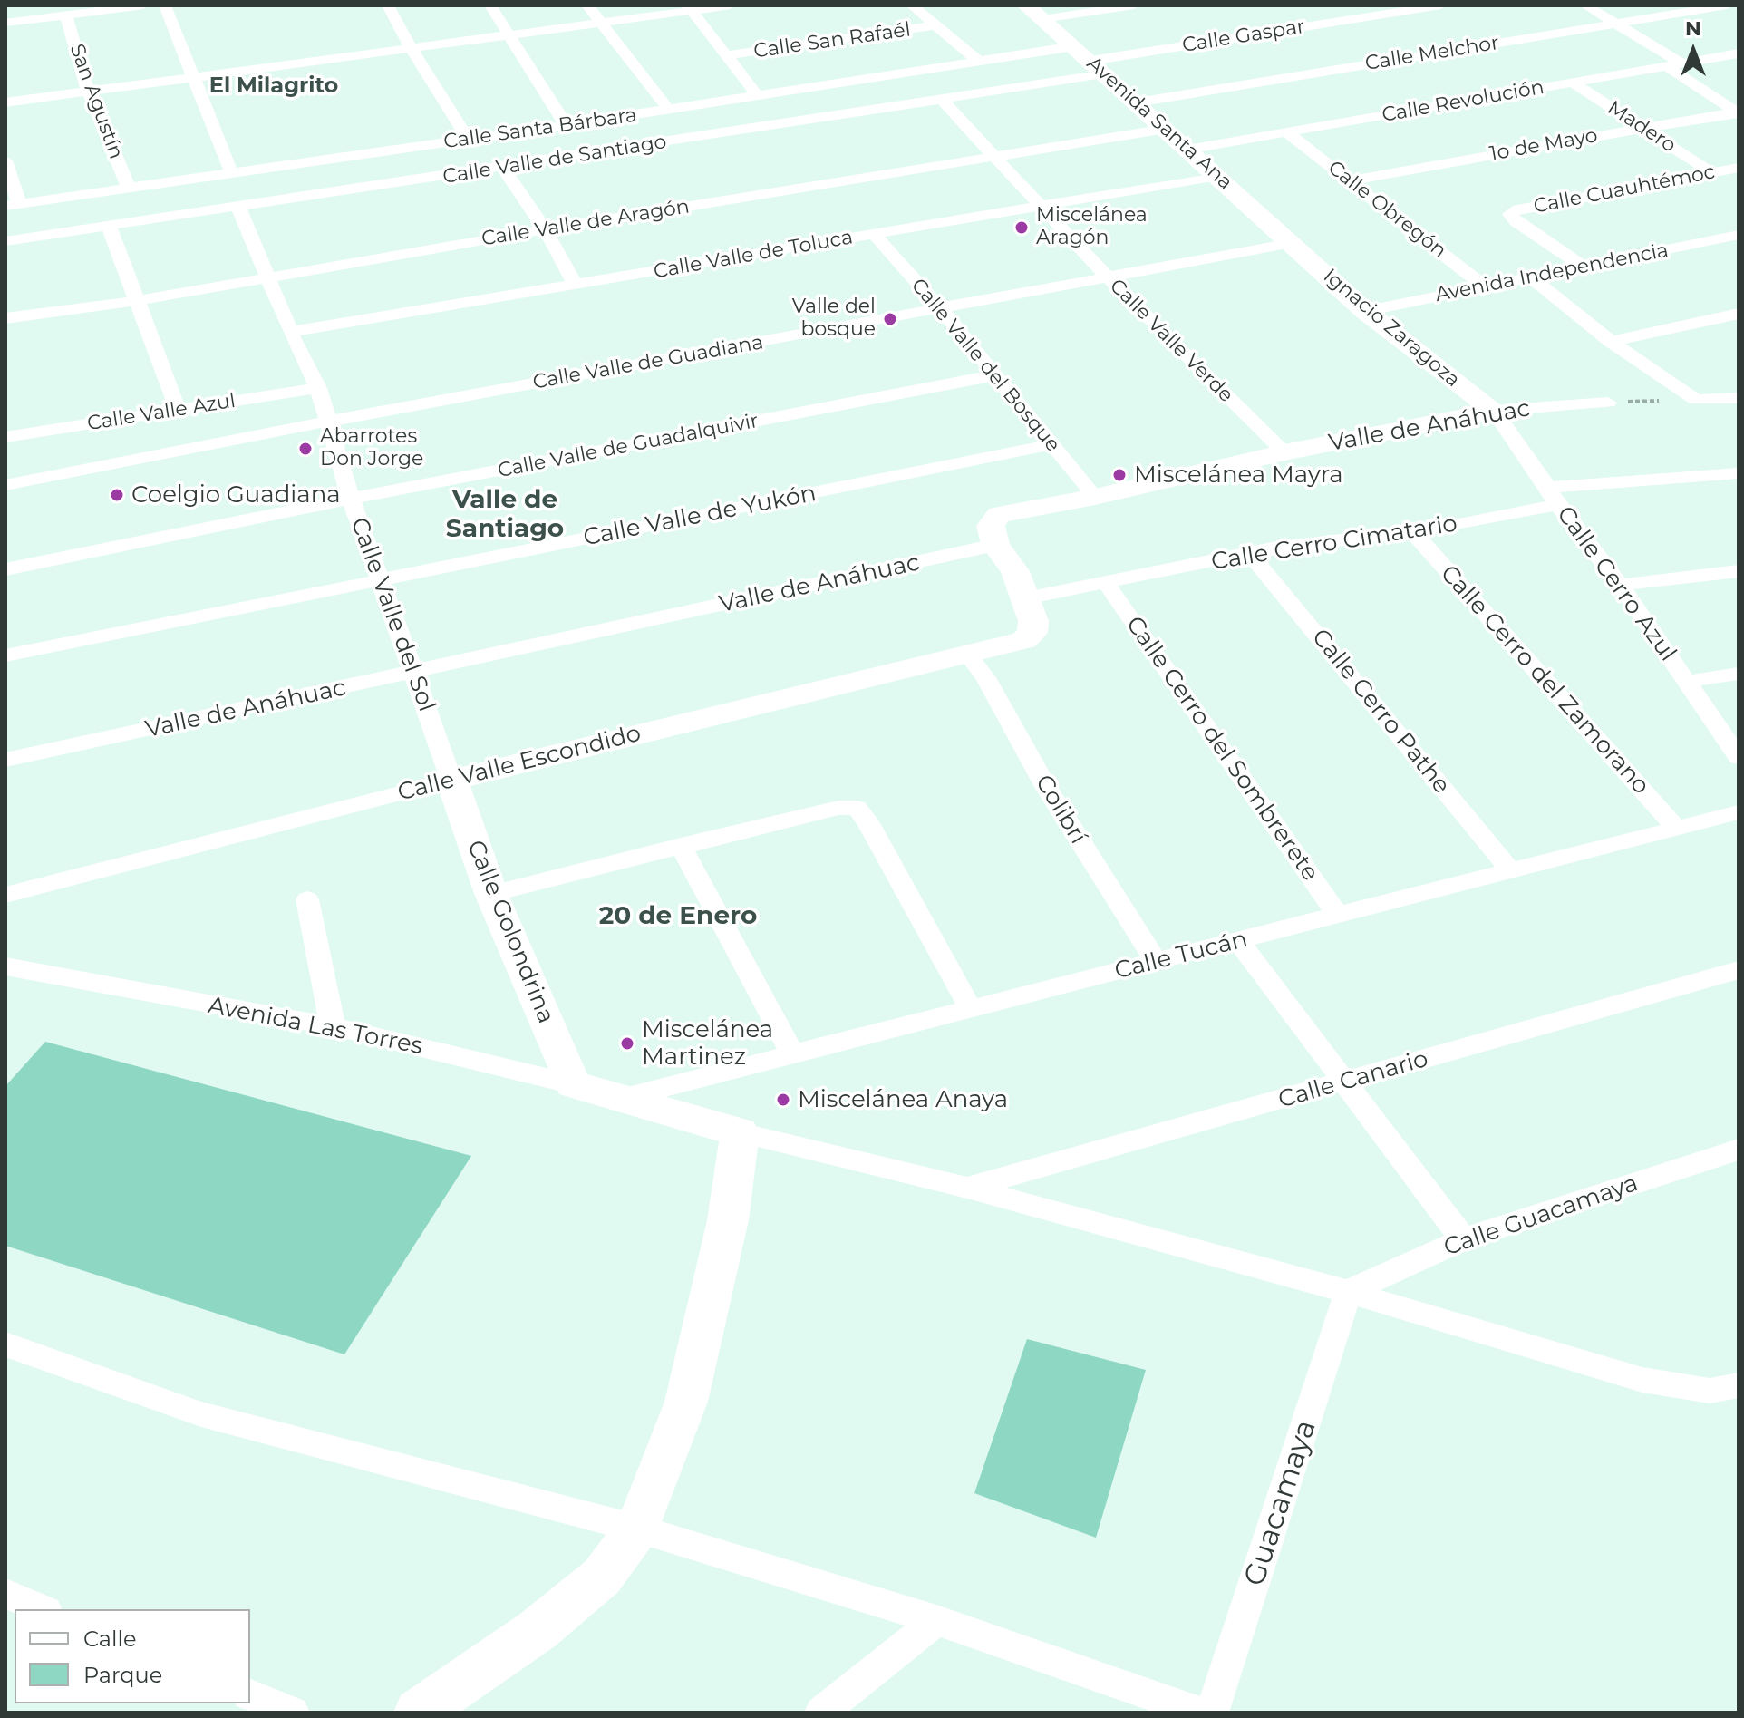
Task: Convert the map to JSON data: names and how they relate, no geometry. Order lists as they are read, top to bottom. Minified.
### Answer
{"streets":{"street":["Calle Gaspar","Calle San Rafaél","Calle Melchor","San Agustín","Calle Revolución","Avenida Santa Ana","Madero","Calle Santa Bárbara","1o de Mayo","Calle Valle de Santiago","Calle Cuauhtémoc","Calle Obregón","Calle Valle de Aragón","Calle Valle de Toluca","Avenida Independencia","Ignacio Zaragoza","Calle Valle Verde","Calle Valle de Guadiana","Calle Valle del Bosque","Calle Valle Azul","Valle de Anáhuac","Calle Valle de Guadalquivir","Calle Valle de Yukón","Calle Cerro Cimatario","Calle Cerro Azul","Calle Valle del Sol","Calle Cerro del Zamorano","Calle Cerro Pathe","Calle Cerro del Sombrerete","Calle Valle Escondido","Colibrí","Calle Golondrina","Calle Tucán","Avenida Las Torres","Calle Canario","Calle Guacamaya","Guacamaya"]},"crossings":[["Calle Gaspar","Avenida Santa Ana"],["Calle Gaspar","Calle Santa Bárbara"],["Calle Gaspar","Calle Valle de Santiago"],["Calle Melchor","Avenida Santa Ana"],["San Agustín","Calle Santa Bárbara"],["Calle Revolución","Avenida Santa Ana"],["Calle Revolución","Madero"],["Calle Revolución","Calle Obregón"],["Avenida Santa Ana","Calle Santa Bárbara"],["Avenida Santa Ana","Calle Valle de Santiago"],["Avenida Santa Ana","Calle Valle de Aragón"],["Avenida Santa Ana","Calle Valle de Toluca"],["Avenida Santa Ana","Ignacio Zaragoza"],["Avenida Santa Ana","Calle Valle de Guadiana"],["Madero","1o de Mayo"],["Madero","Calle Cuauhtémoc"],["Calle Santa Bárbara","Calle Valle de Santiago"],["1o de Mayo","Calle Obregón"],["Calle Valle de Santiago","Calle Valle Verde"],["Calle Valle de Santiago","Calle Valle del Sol"],["Calle Cuauhtémoc","Avenida Independencia"],["Calle Obregón","Avenida Independencia"],["Calle Valle de Aragón","Calle Valle Verde"],["Calle Valle de Aragón","Calle Valle del Sol"],["Calle Valle de Toluca","Calle Valle Verde"],["Calle Valle de Toluca","Calle Valle del Bosque"],["Calle Valle de Toluca","Calle Valle del Sol"],["Avenida Independencia","Ignacio Zaragoza"],["Ignacio Zaragoza","Calle Valle de Guadiana"],["Ignacio Zaragoza","Valle de Anáhuac"],["Ignacio Zaragoza","Calle Cerro Azul"],["Calle Valle Verde","Calle Valle de Guadiana"],["Calle Valle Verde","Valle de Anáhuac"],["Calle Valle de Guadiana","Calle Valle del Bosque"],["Calle Valle de Guadiana","Calle Valle del Sol"],["Calle Valle del Bosque","Valle de Anáhuac"],["Calle Valle del Bosque","Calle Valle de Guadalquivir"],["Calle Valle del Bosque","Calle Valle de Yukón"],["Calle Valle Azul","Calle Valle del Sol"],["Valle de Anáhuac","Calle Cerro Azul"],["Valle de Anáhuac","Calle Valle del Sol"],["Calle Valle de Guadalquivir","Calle Valle del Sol"],["Calle Valle de Yukón","Calle Valle del Sol"],["Calle Cerro Cimatario","Calle Cerro Azul"],["Calle Cerro Cimatario","Calle Cerro del Zamorano"],["Calle Cerro Cimatario","Calle Cerro Pathe"],["Calle Cerro Cimatario","Calle Cerro del Sombrerete"],["Calle Cerro Cimatario","Calle Valle Escondido"],["Calle Valle del Sol","Calle Valle Escondido"],["Calle Valle del Sol","Calle Golondrina"],["Calle Cerro del Zamorano","Calle Tucán"],["Calle Cerro Pathe","Calle Tucán"],["Calle Cerro del Sombrerete","Calle Tucán"],["Calle Valle Escondido","Colibrí"],["Calle Valle Escondido","Calle Golondrina"],["Colibrí","Calle Tucán"],["Calle Golondrina","Avenida Las Torres"],["Calle Tucán","Avenida Las Torres"],["Calle Guacamaya","Guacamaya"]],"districts":["El Milagrito","Valle de Santiago","20 de Enero"],"places":["Miscelánea Aragón","Valle del bosque","Abarrotes Don Jorge","Miscelánea Mayra","Coelgio Guadiana","Miscelánea Martinez","Miscelánea Anaya"],"legend":["Calle","Parque"],"north":"top"}
